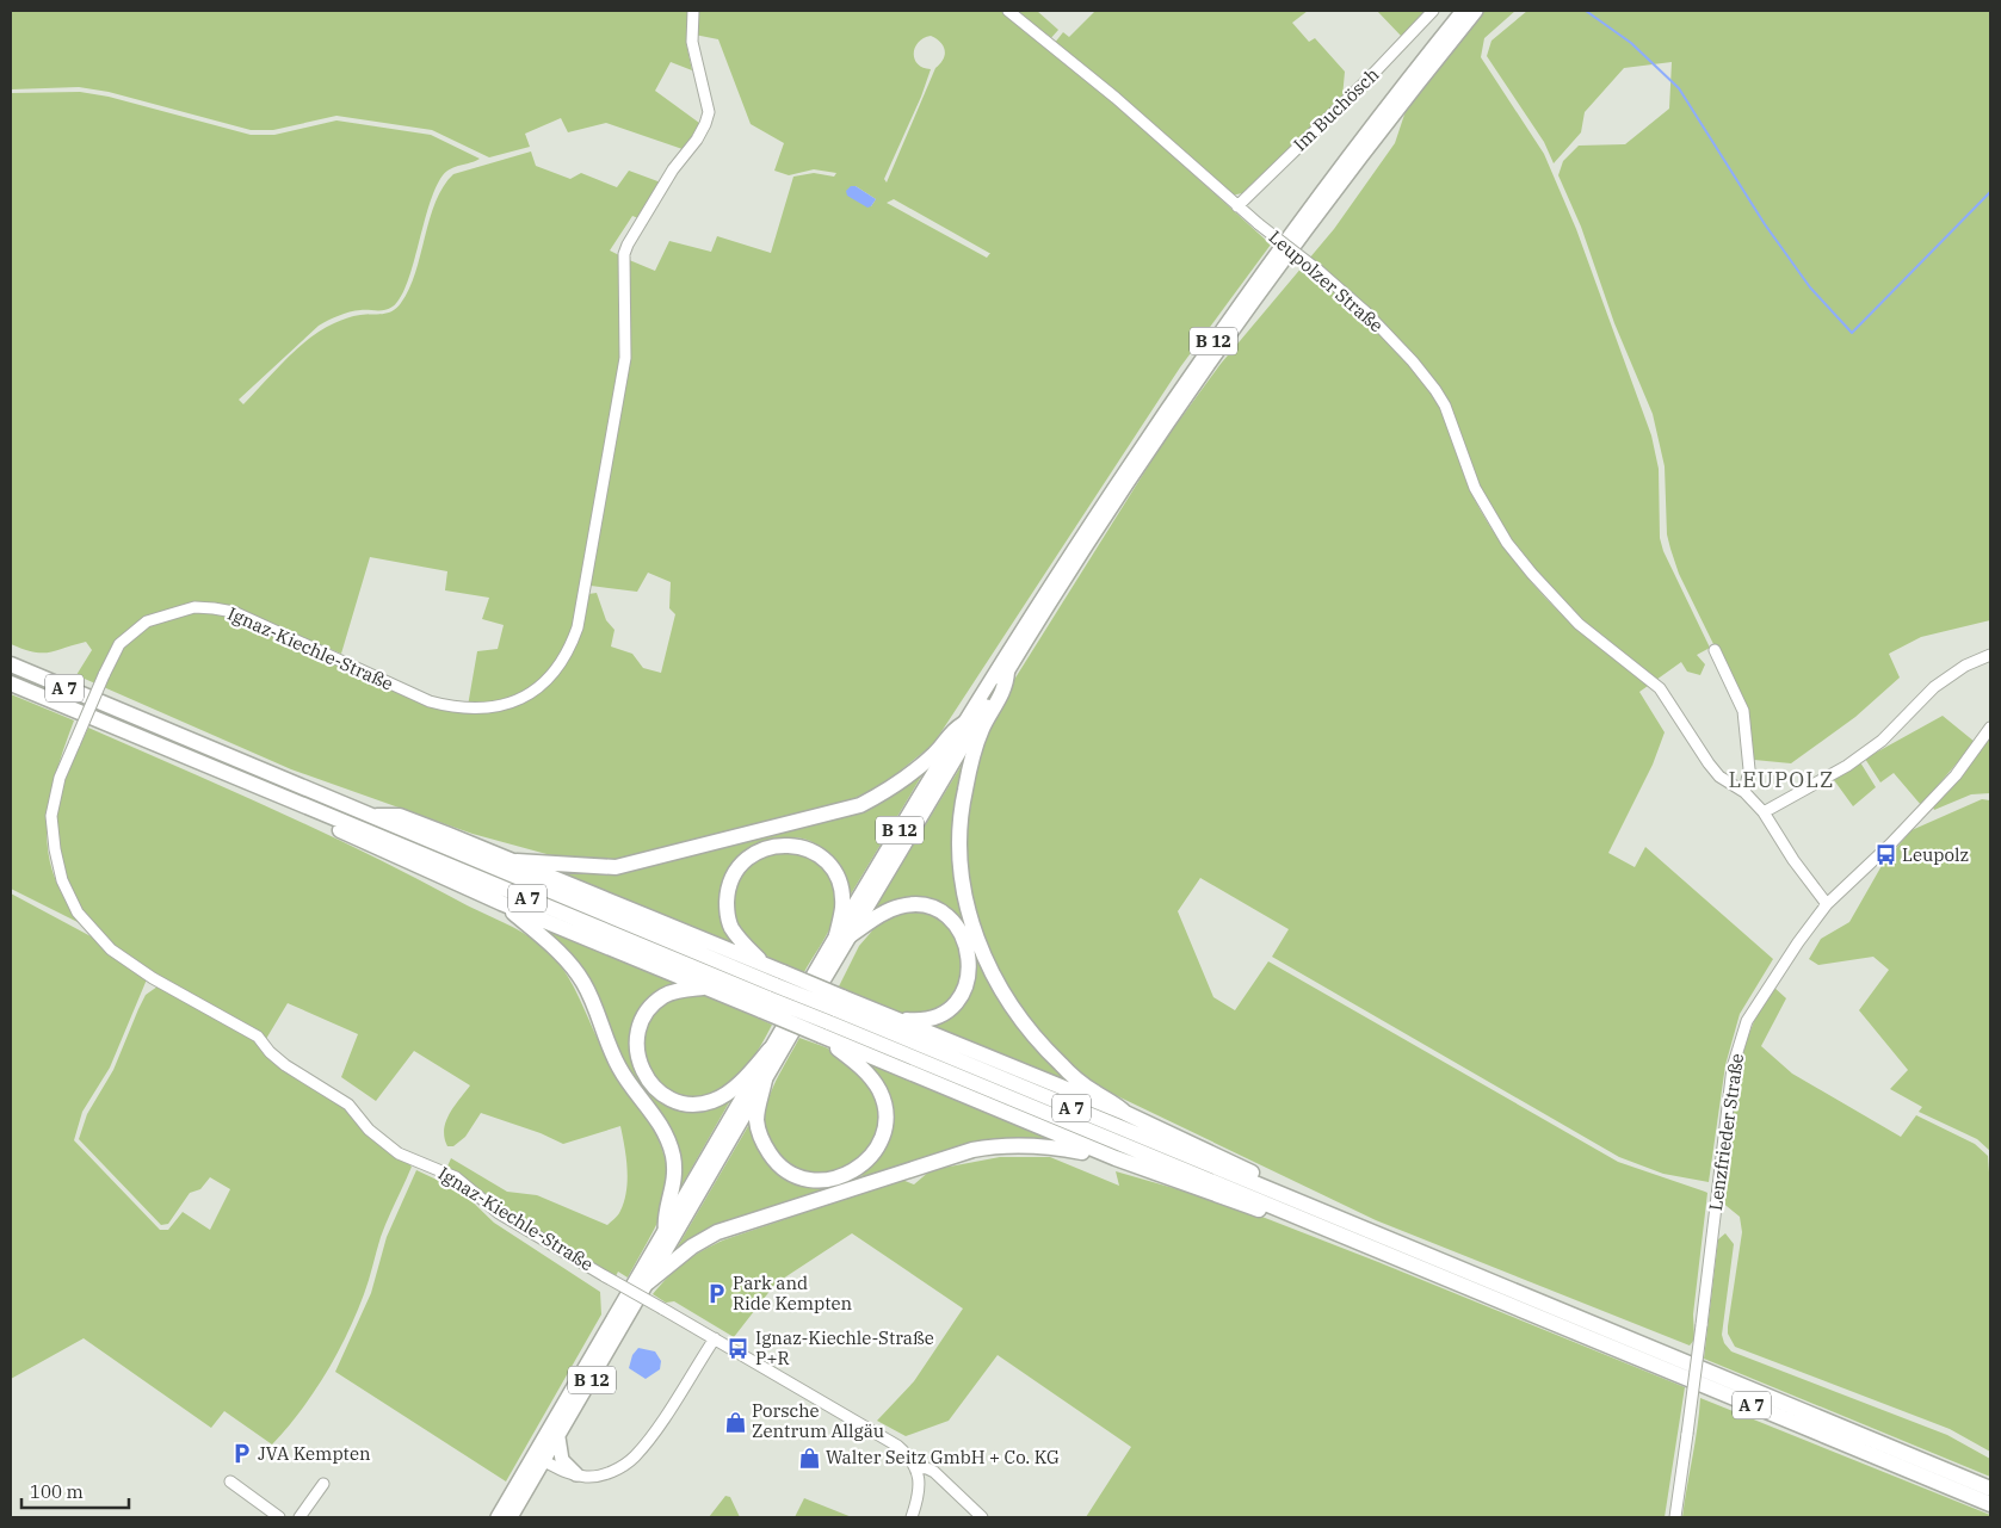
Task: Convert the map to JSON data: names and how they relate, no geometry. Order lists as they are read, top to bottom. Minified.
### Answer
{"streets":{"highway":["A 7"],"main road":["B 12"],"street":["Im Buchösch","Leupolzer Straße","Ignaz-Kiechle-Straße","Lenzfrieder Straße"]},"crossings":[["Im Buchösch","Leupolzer Straße"],["Leupolzer Straße","Lenzfrieder Straße"],["B 12","A 7"]],"districts":["LEUPOLZ"],"places":{"bus stop":["Leupolz","Ignaz-Kiechle-Straße P+R"],"parking":["Park and Ride Kempten","JVA Kempten"],"shop":["Porsche Zentrum Allgäu","Walter Seitz GmbH + Co. KG"]},"scale_bar":"100 m"}
